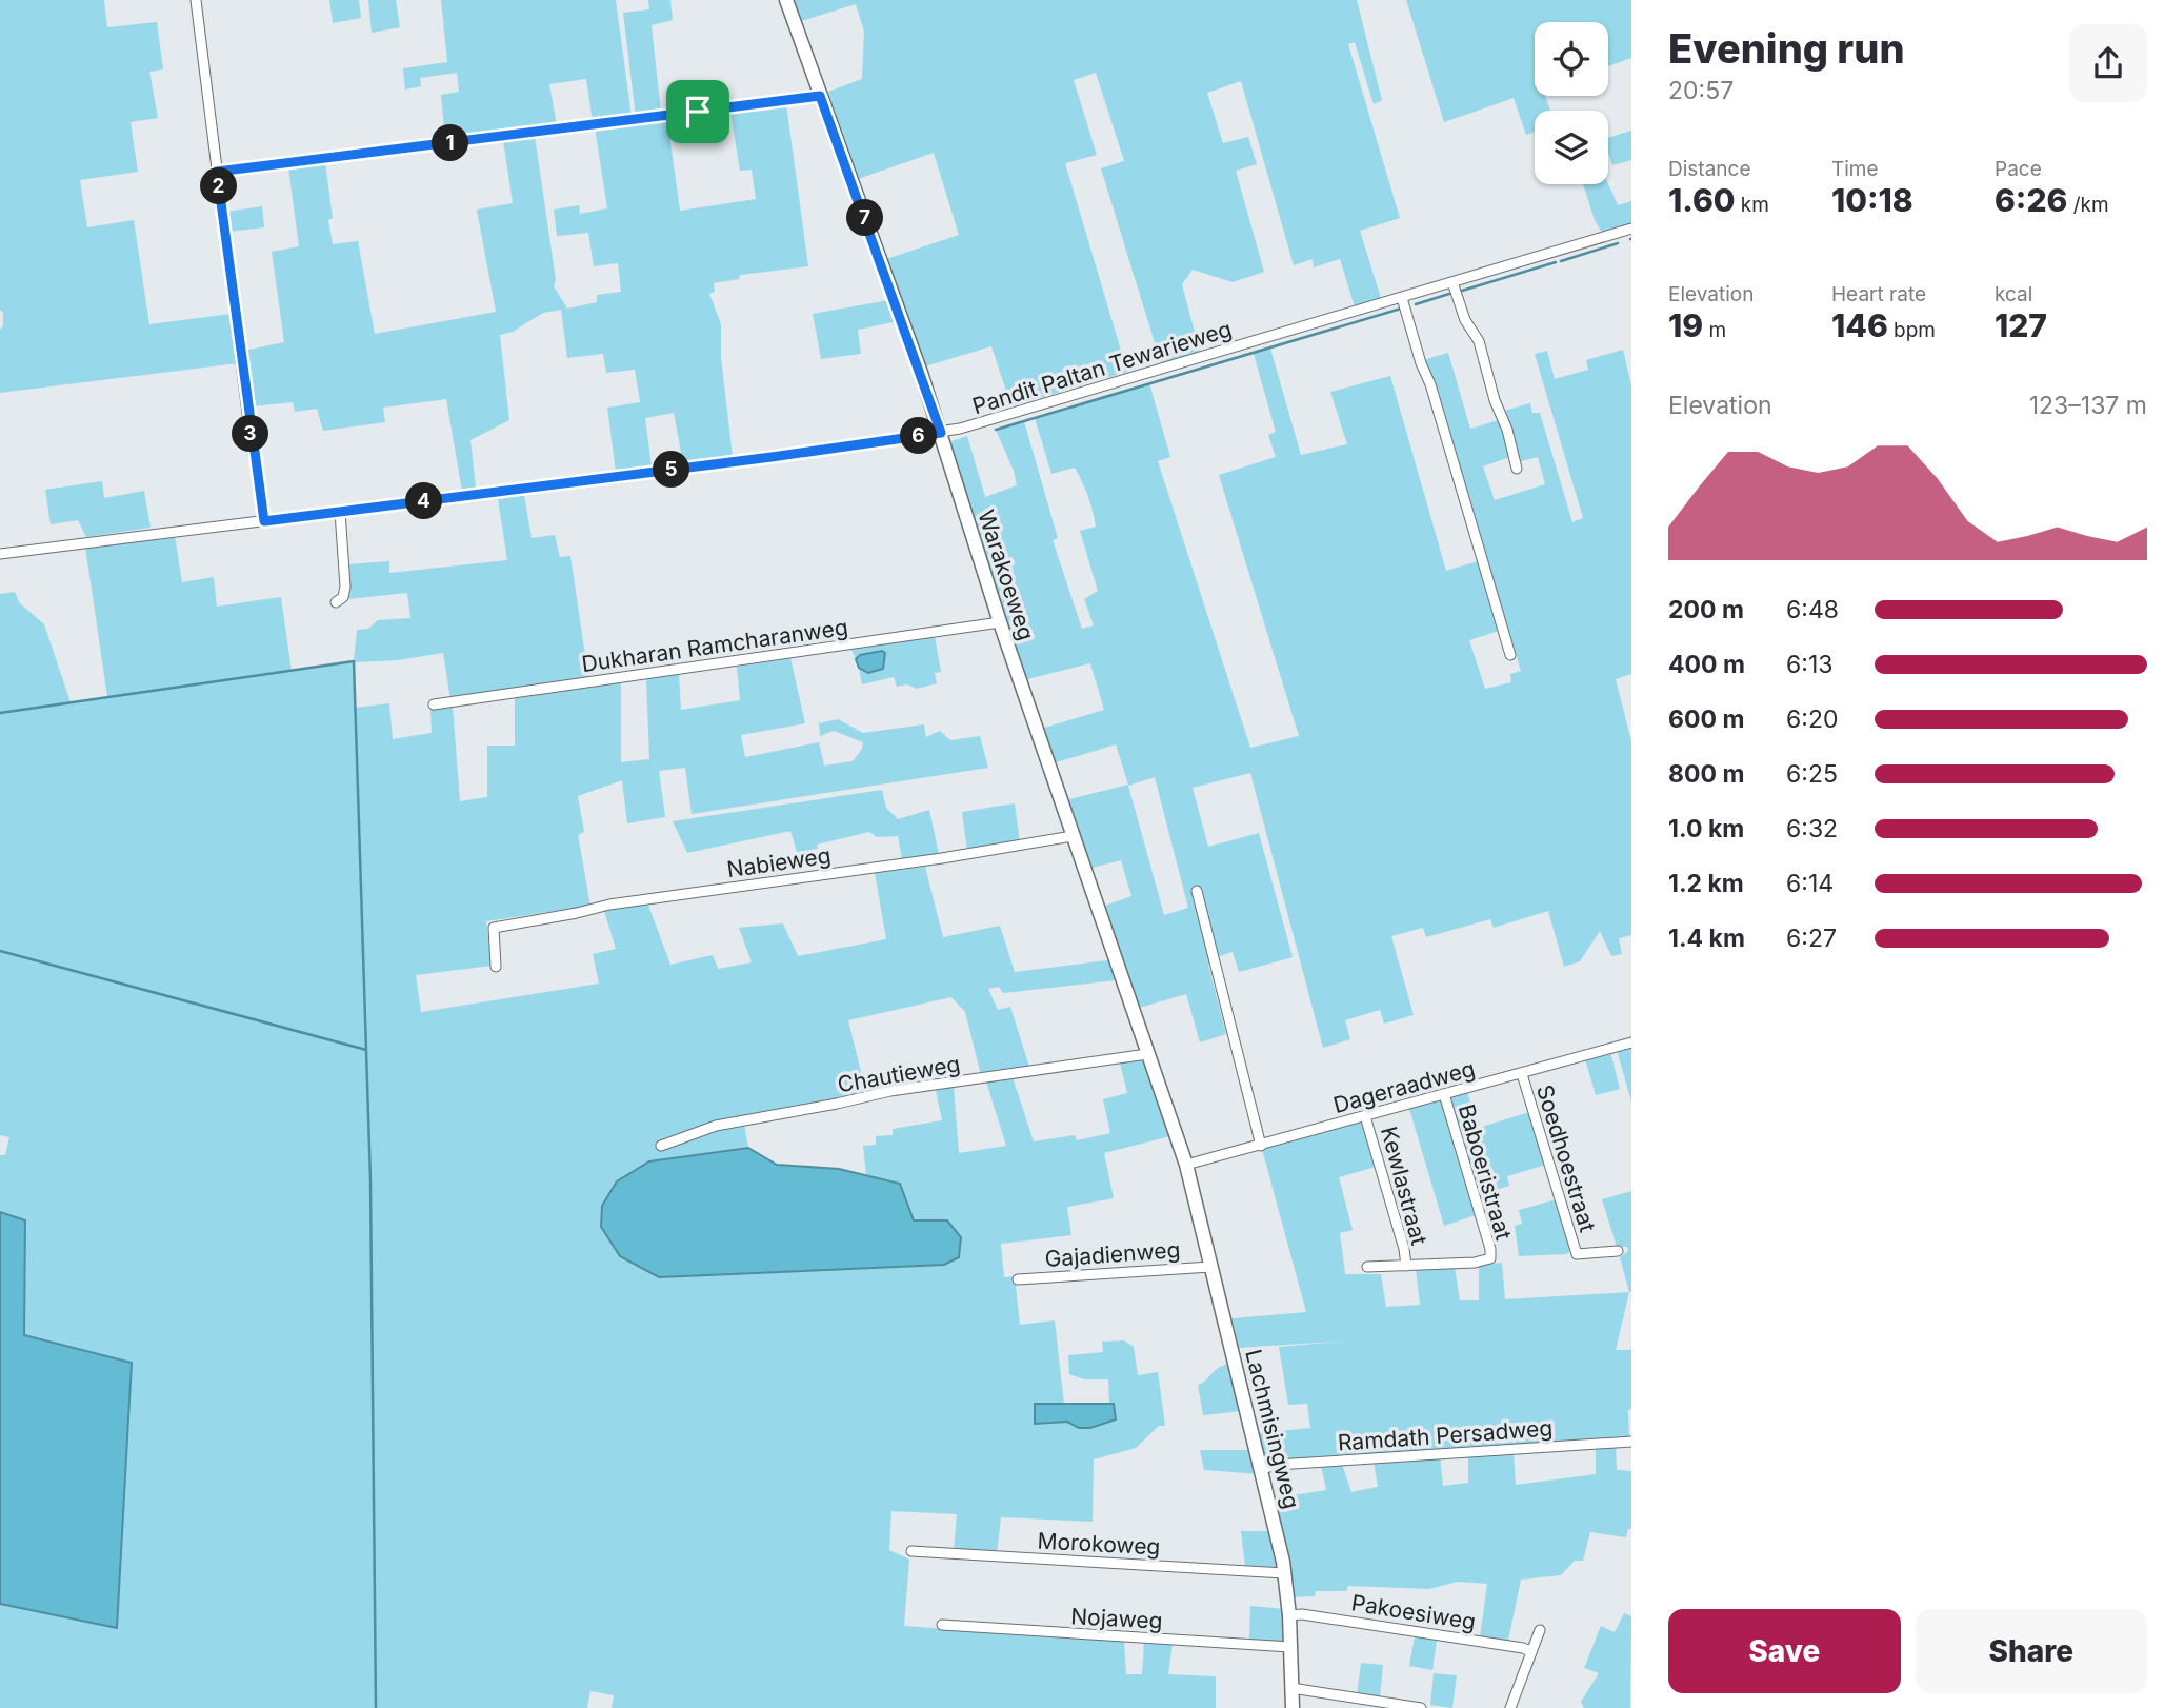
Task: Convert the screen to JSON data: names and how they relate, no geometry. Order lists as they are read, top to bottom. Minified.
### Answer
{"streets":{"street":["Pandit Paltan Tewarieweg","Warakoeweg","Dukharan Ramcharanweg","Nabieweg","Chautieweg","Dageraadweg","Soedhoestraat","Baboeristraat","Kewlastraat","Gajadienweg","Lachmisingweg","Ramdath Persadweg","Morokoweg","Pakoesiweg","Nojaweg"]},"crossings":[["Pandit Paltan Tewarieweg","Warakoeweg"],["Warakoeweg","Dukharan Ramcharanweg"],["Warakoeweg","Nabieweg"],["Warakoeweg","Chautieweg"],["Warakoeweg","Dageraadweg"],["Warakoeweg","Lachmisingweg"],["Dageraadweg","Soedhoestraat"],["Dageraadweg","Baboeristraat"],["Dageraadweg","Kewlastraat"],["Dageraadweg","Lachmisingweg"],["Baboeristraat","Kewlastraat"],["Gajadienweg","Lachmisingweg"],["Lachmisingweg","Ramdath Persadweg"],["Lachmisingweg","Morokoweg"],["Lachmisingweg","Pakoesiweg"],["Lachmisingweg","Nojaweg"]],"page":{"heading":["Evening run","20:57"],"pins":["1","2","7","3","6","5","4"],"stats":[["Distance","1.60 km"],["Time","10:18"],["Pace","6:26 /km"],["Elevation","19 m"],["Heart rate","146 bpm"],["kcal","127"]],"chart":["Elevation","123–137 m"],"list":[{"name":"200 m","note":"6:48"},{"name":"400 m","note":"6:13"},{"name":"600 m","note":"6:20"},{"name":"800 m","note":"6:25"},{"name":"1.0 km","note":"6:32"},{"name":"1.2 km","note":"6:14"},{"name":"1.4 km","note":"6:27"}],"buttons":["Save","Share"]}}
